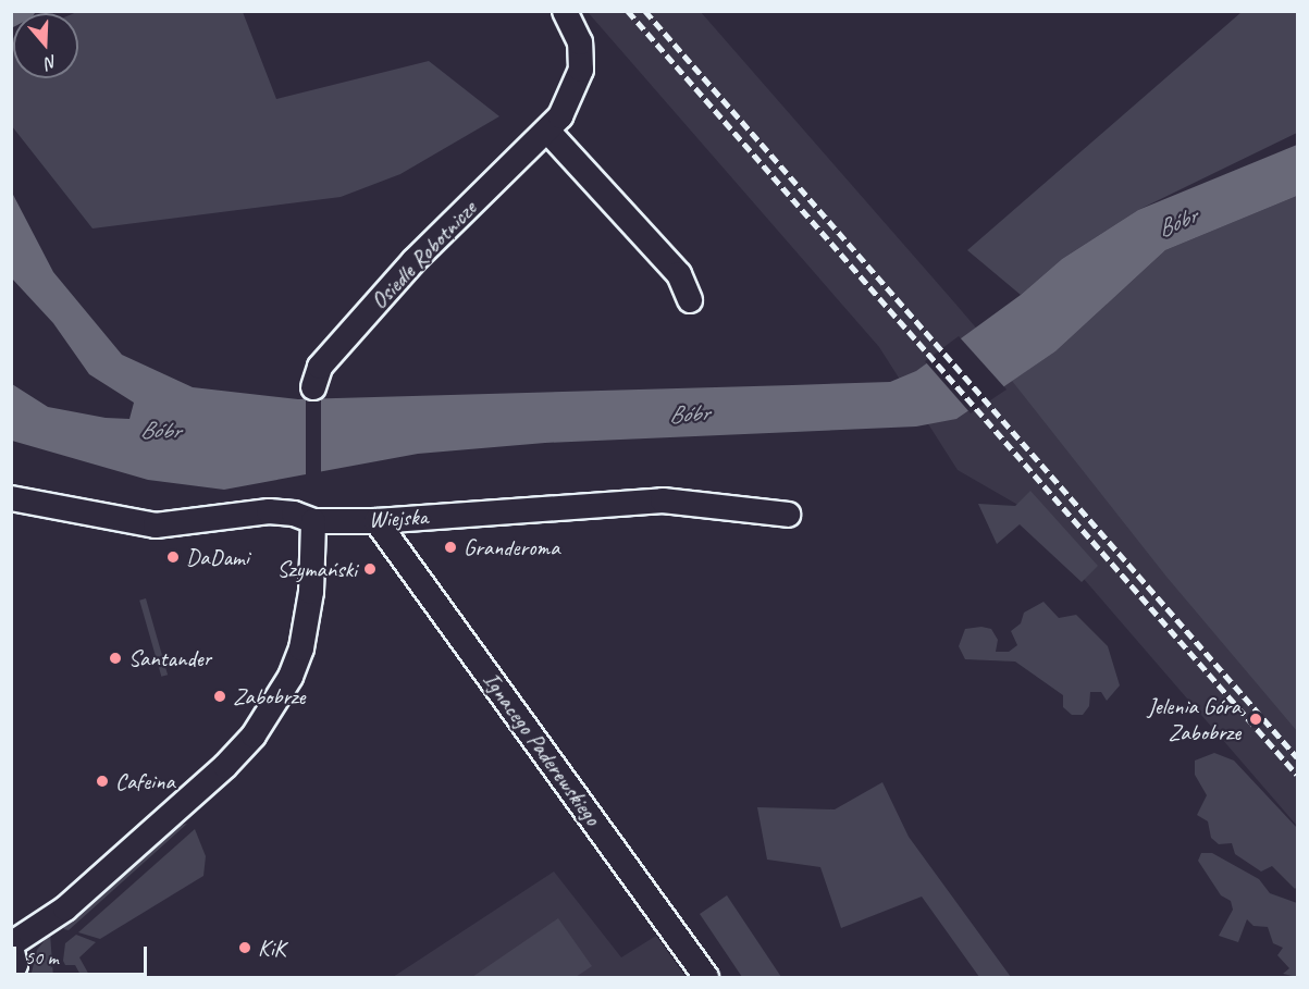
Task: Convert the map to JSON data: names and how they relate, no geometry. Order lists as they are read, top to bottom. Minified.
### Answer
{"streets":{"street":["Osiedle Robotnicze","Wiejska","Ignacego Paderewskiego"]},"crossings":[["Wiejska","Ignacego Paderewskiego"]],"water":["Bóbr"],"places":["Granderoma","DaDami","Szymański","Santander","Zabobrze","Jelenia Góra Zabobrze","Cafeina","KiK"],"scale_bar":"50 m","north":"bottom"}
